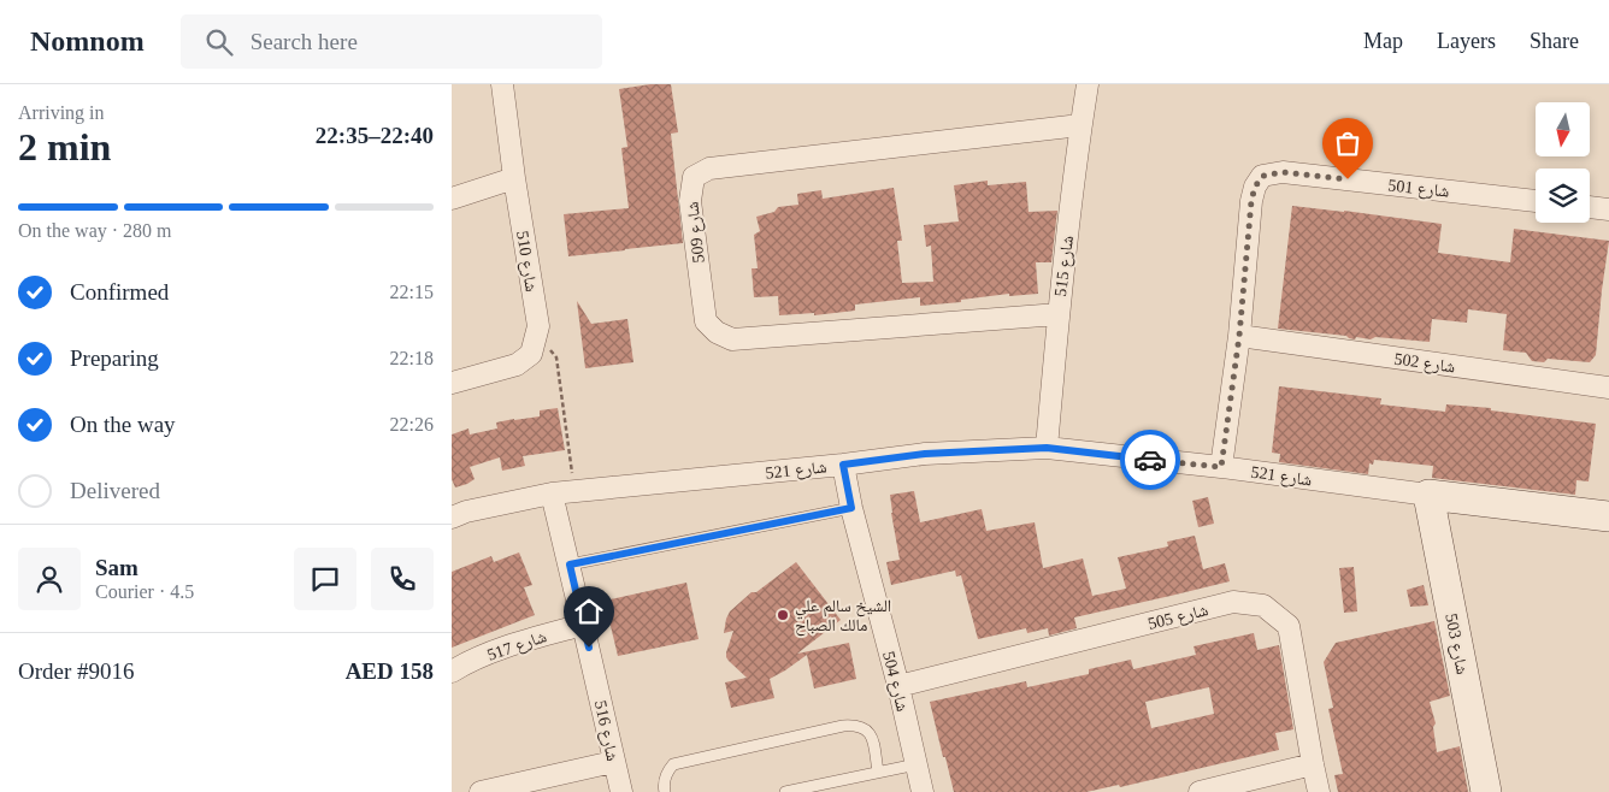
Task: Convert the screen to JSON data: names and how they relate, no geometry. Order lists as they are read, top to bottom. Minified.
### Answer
{"streets":{"street":["شارع 501","شارع 509","شارع 510","شارع 515","شارع 502","شارع 521","شارع 505","شارع 503","شارع 517","شارع 504","شارع 516"]},"crossings":[["شارع 501","شارع 502"],["شارع 501","شارع 521"],["شارع 509","شارع 515"],["شارع 515","شارع 521"],["شارع 521","شارع 503"],["شارع 521","شارع 504"],["شارع 521","شارع 516"],["شارع 505","شارع 504"],["شارع 517","شارع 516"]],"places":["الشيخ سالم علي مالك الصباح"],"north":"bottom","page":{"header":"Nomnom","search":"Search here","nav":["Map","Layers","Share"],"heading":["2 min","Arriving in","22:35–22:40"],"panel":["Sam","Courier · 4.5","Order #9016","AED 158"],"bar":"On the way · 280 m","list":[["Confirmed","22:15"],["Preparing","22:18"],["On the way","22:26"],"Delivered"]}}
